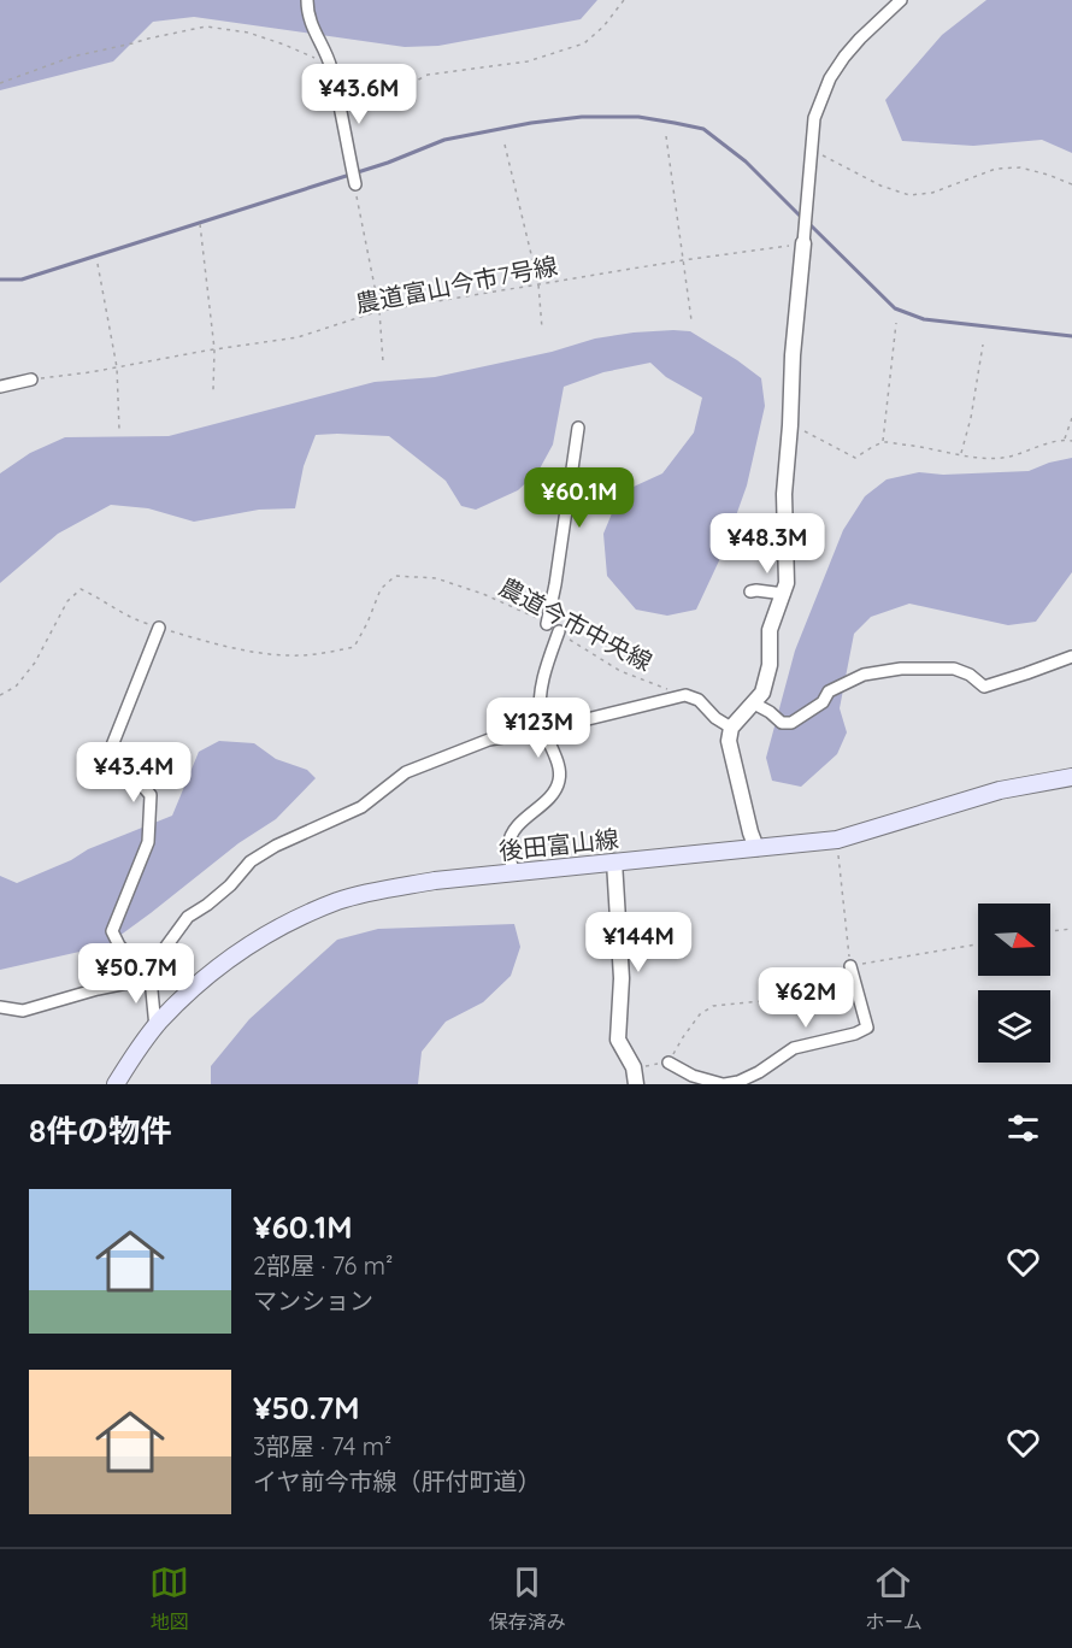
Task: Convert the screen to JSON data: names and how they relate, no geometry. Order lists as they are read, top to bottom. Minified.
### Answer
{"streets":{"main road":["後田富山線"],"path":["農道富山今市7号線","農道今市中央線"]},"north":"right","page":{"price":["¥43.6M","¥60.1M","¥48.3M","¥123M","¥43.4M","¥144M","¥50.7M","¥62M"],"heading":"8件の物件","list":[{"name":"¥60.1M","note":"2部屋 · 76 m² · マンション"},{"name":"¥50.7M","note":"3部屋 · 74 m² · イヤ前今市線（肝付町道）"}],"tabs":["地図","保存済み","ホーム"]}}
